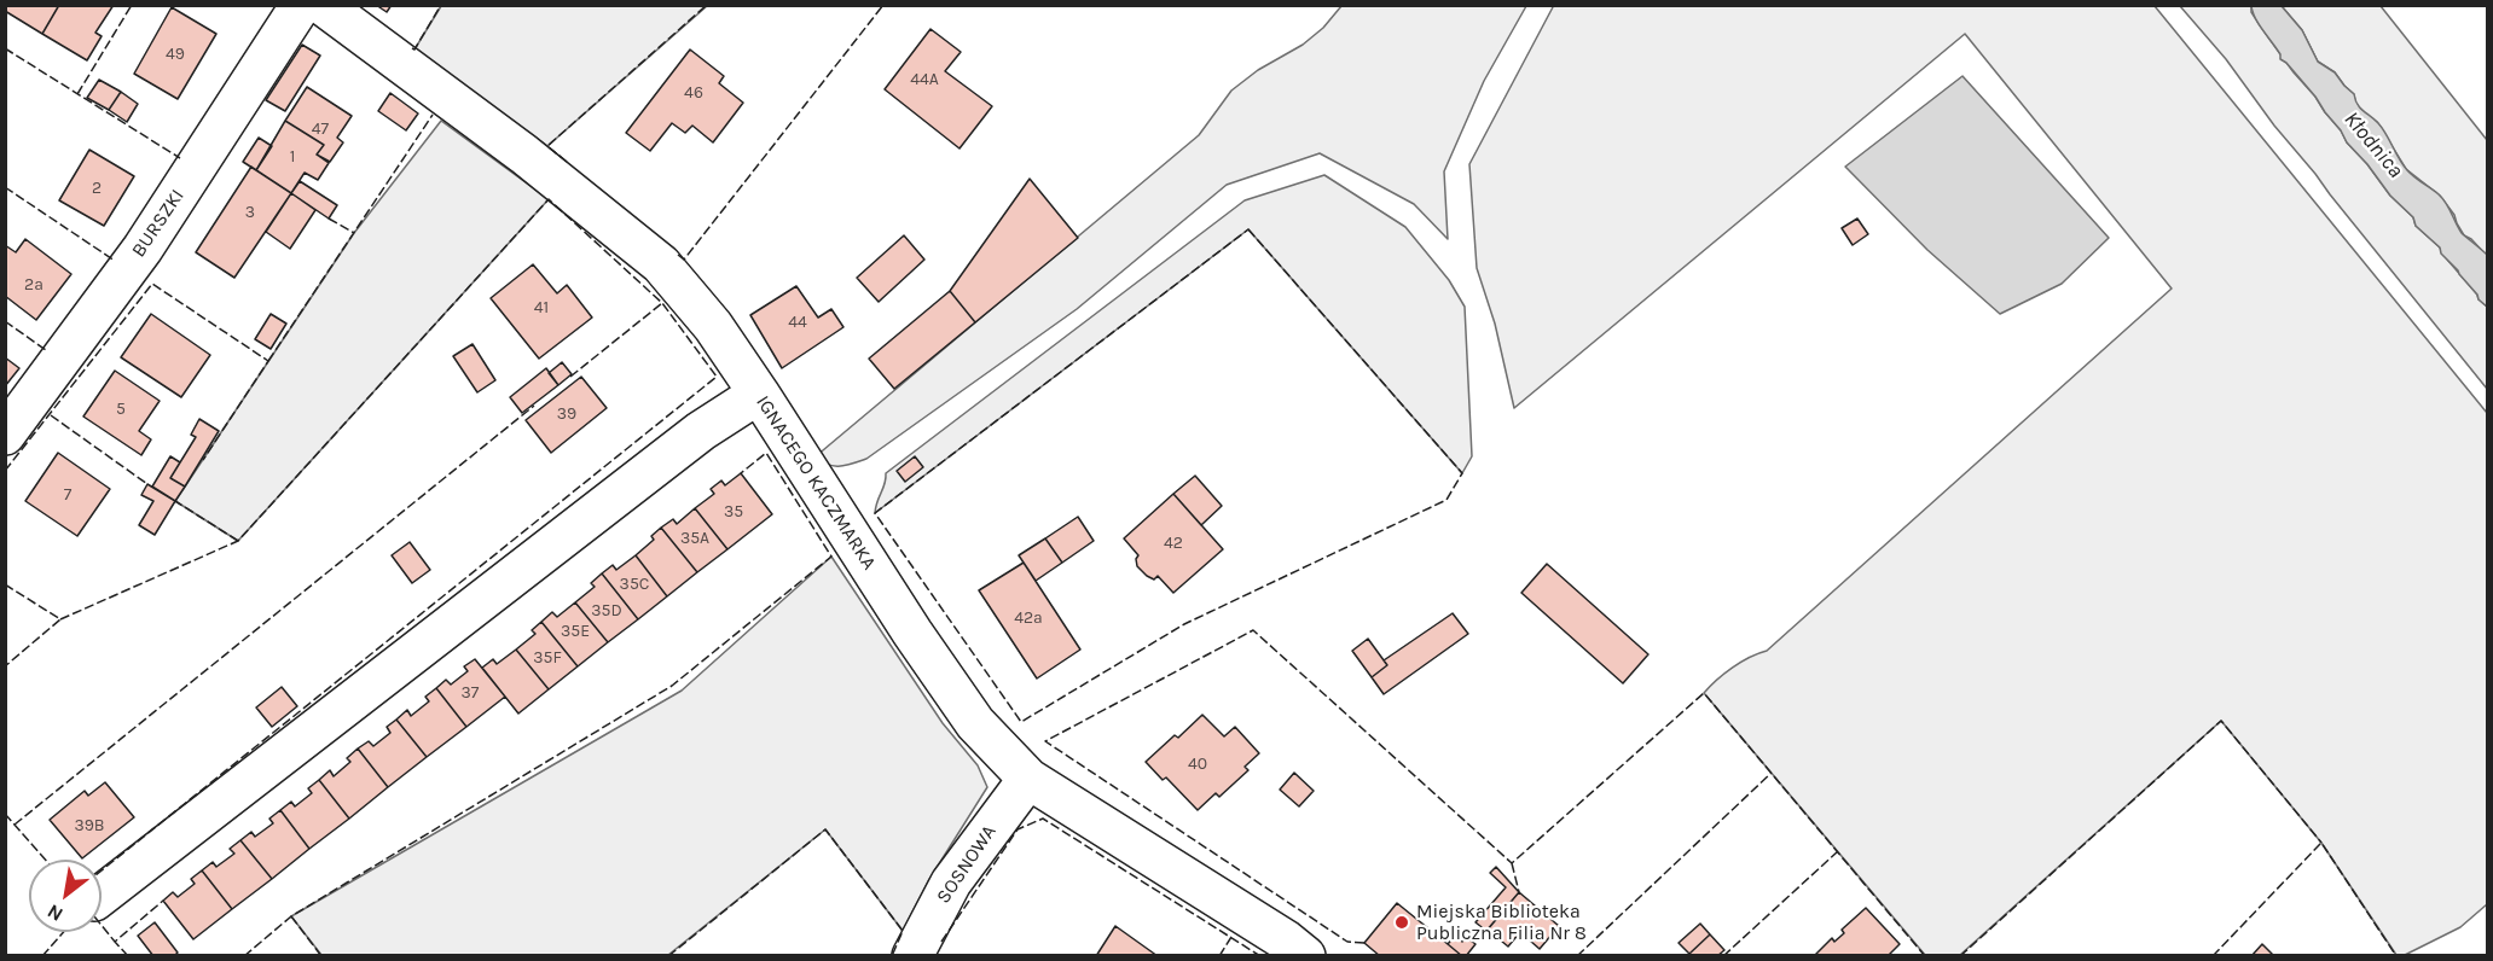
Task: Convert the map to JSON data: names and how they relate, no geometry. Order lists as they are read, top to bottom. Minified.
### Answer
{"streets":{"street":["BURSZKI","IGNACEGO KACZMARKA","SOSNOWA"]},"crossings":[["IGNACEGO KACZMARKA","SOSNOWA"]],"water":["Kłodnica"],"places":["Miejska Biblioteka Publiczna Filia Nr 8"],"house_numbers":["49","44A","46","47","1","2","3","2a","41","44","5","39","7","35","35A","42","35C","35D","42a","35E","35F","37","40","39B"],"north":"bottom left"}
